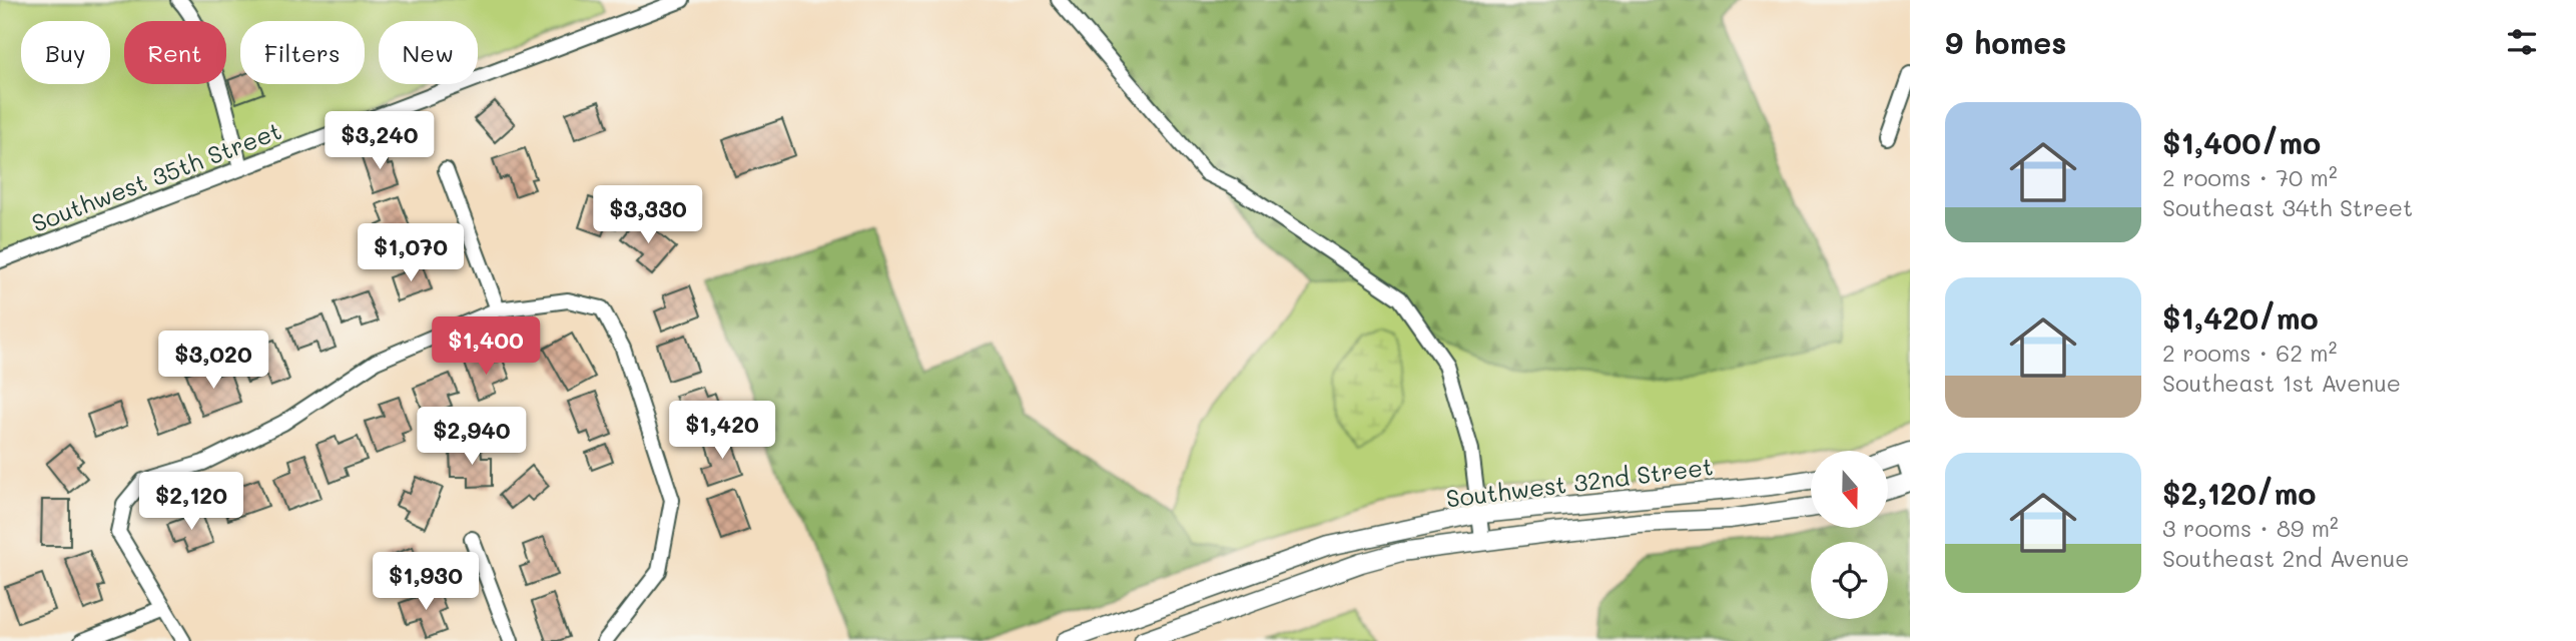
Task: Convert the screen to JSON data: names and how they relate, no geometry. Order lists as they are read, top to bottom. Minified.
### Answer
{"streets":{"main road":["Southwest 32nd Street"],"street":["Southwest 35th Street"]},"north":"bottom","page":{"heading":"9 homes","chip":["Buy","Rent","Filters","New"],"list":[{"name":"$1,400/mo","note":"2 rooms · 70 m² · Southeast 34th Street"},{"name":"$1,420/mo","note":"2 rooms · 62 m² · Southeast 1st Avenue"},{"name":"$2,120/mo","note":"3 rooms · 89 m² · Southeast 2nd Avenue"}],"price":["$3,240","$3,330","$1,070","$1,400","$3,020","$1,420","$2,940","$2,120","$1,930"]}}
